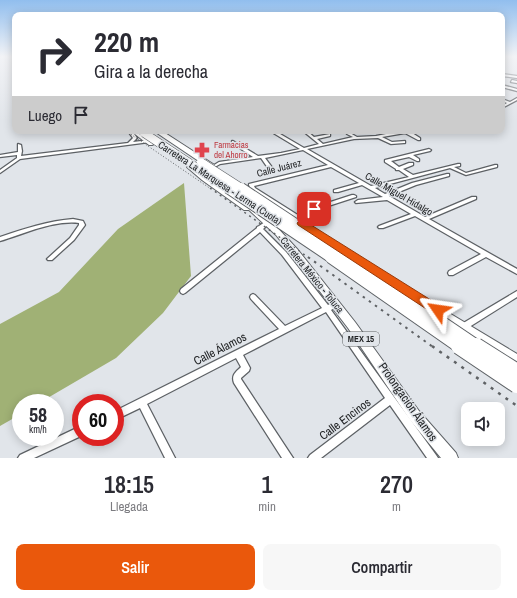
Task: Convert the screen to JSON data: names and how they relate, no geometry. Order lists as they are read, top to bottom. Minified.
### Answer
{"streets":{"highway":["Carretera La Marquesa - Lerma (Cuota)","Carretera México - Toluca","MEX 15"],"street":["Calle Juárez","Calle Miguel Hidalgo","Calle Álamos","Prolongación Álamos","Calle Encinos"]},"crossings":[["Calle Juárez","Calle Miguel Hidalgo"],["Carretera La Marquesa - Lerma (Cuota)","Carretera México - Toluca"],["Carretera México - Toluca","Calle Álamos"],["Carretera México - Toluca","Prolongación Álamos"],["Calle Álamos","Prolongación Álamos"],["Prolongación Álamos","Calle Encinos"]],"places":{"pharmacy":["Farmacias del Ahorro"]},"page":{"turn":["220 m","Gira a la derecha"],"then":"Luego","speed":"58 km/h","limit":"60","eta":["18:15","Llegada","1","min","270","m"],"buttons":["Salir","Compartir"]}}
